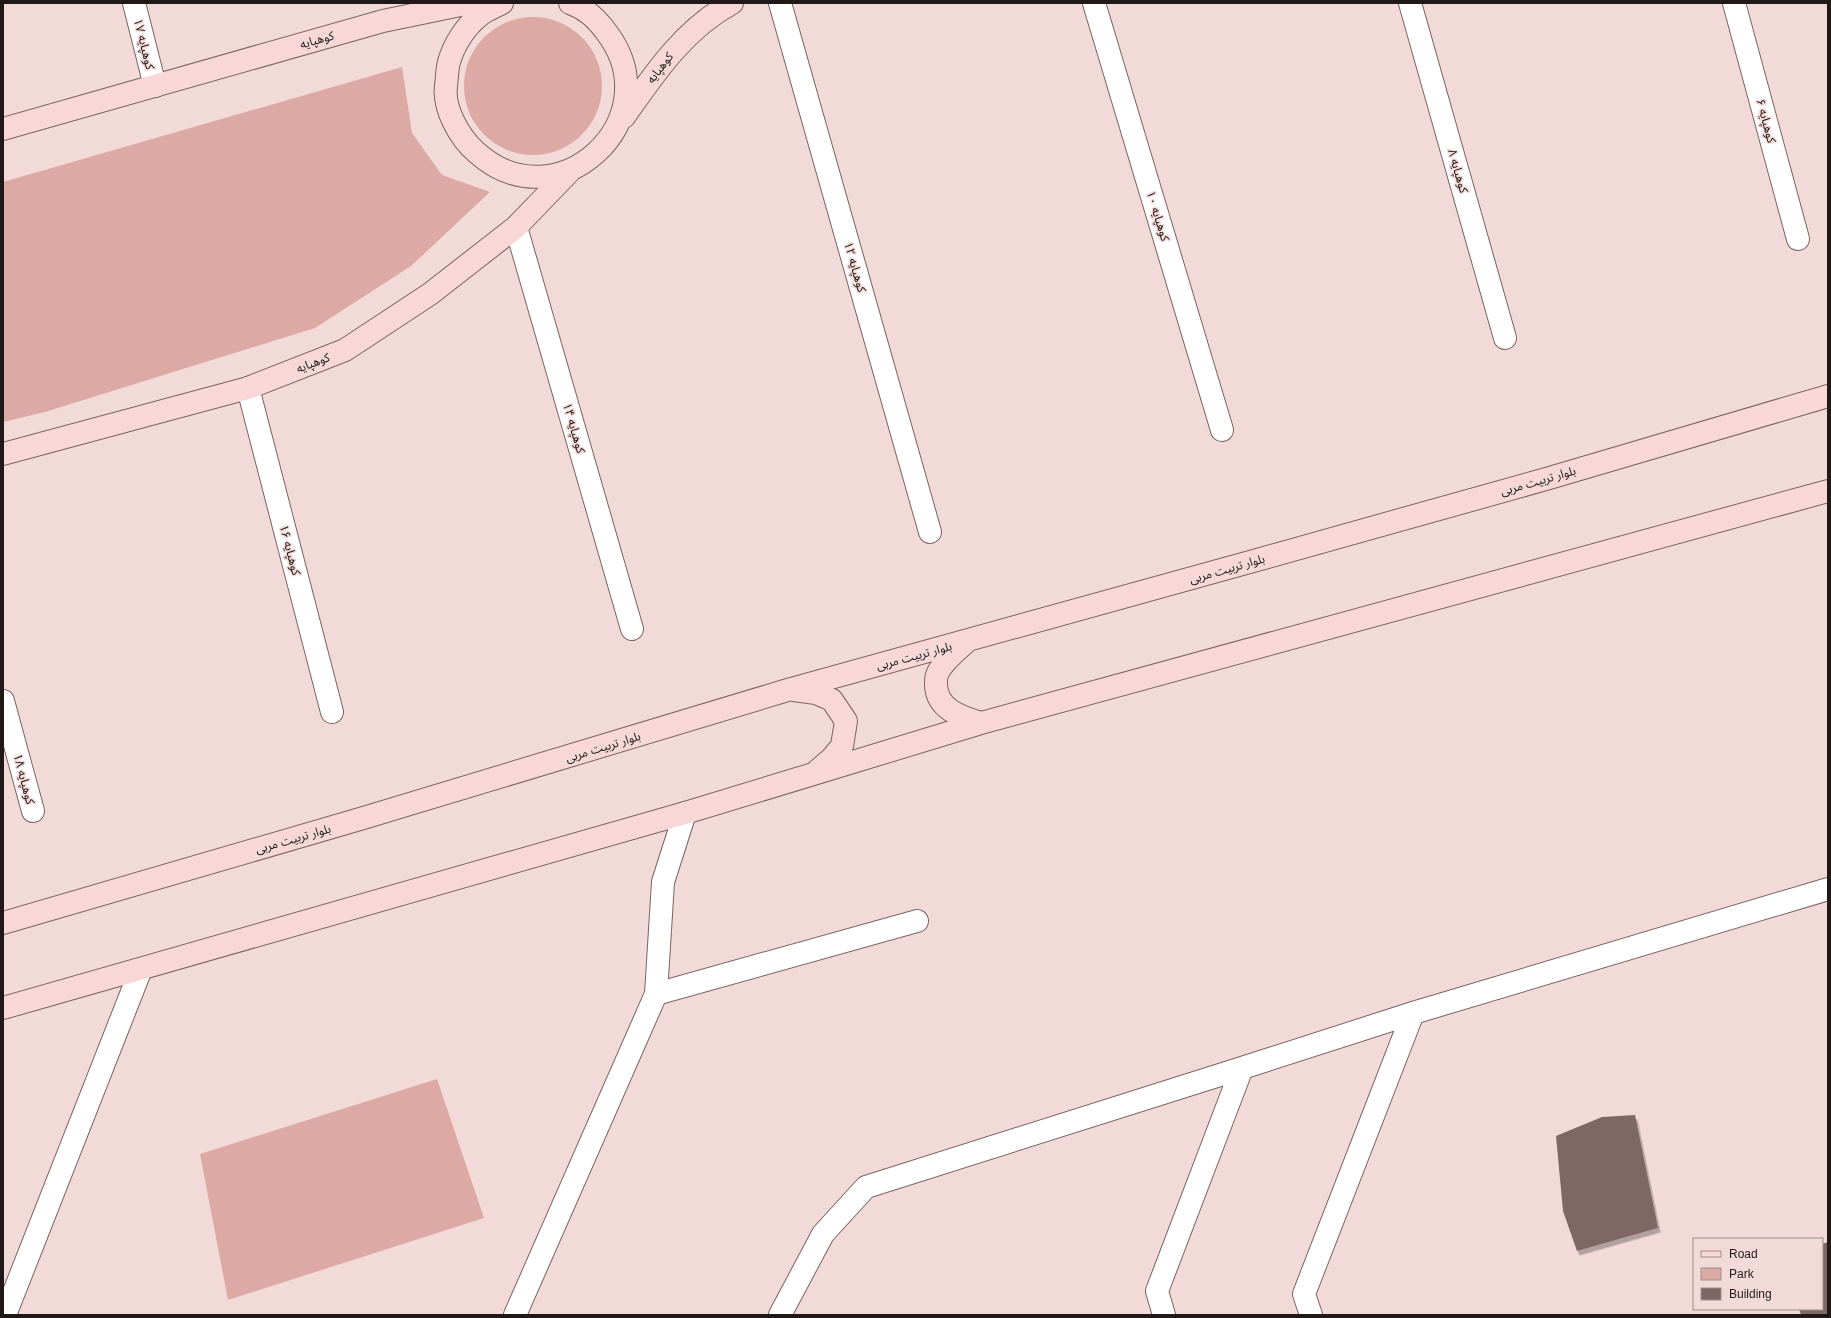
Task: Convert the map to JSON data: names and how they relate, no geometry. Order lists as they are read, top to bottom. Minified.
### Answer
{"streets":{"main road":["کوهپایه","بلوار تربیت مربی"],"street":["کوهپایه ۱۷","کوهپایه ۶","کوهپایه ۸","کوهپایه ۱۰","کوهپایه ۱۲","کوهپایه ۱۴","کوهپایه ۱۶","کوهپایه ۱۸"]},"crossings":[["کوهپایه","کوهپایه ۱۷"],["کوهپایه","کوهپایه ۱۴"],["کوهپایه","کوهپایه ۱۶"]],"legend":["Road","Park","Building"]}
